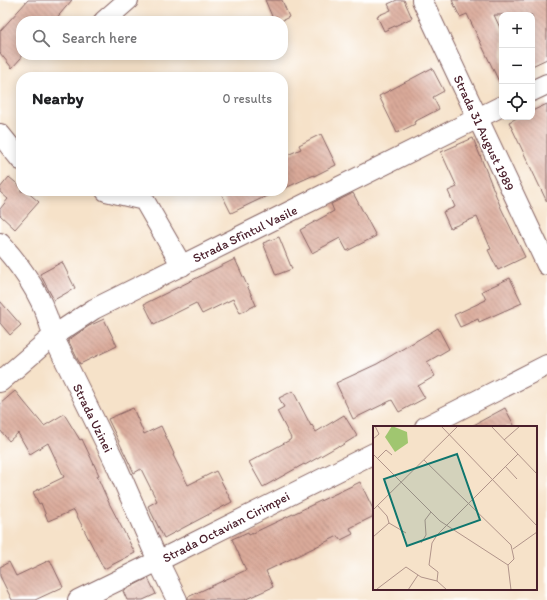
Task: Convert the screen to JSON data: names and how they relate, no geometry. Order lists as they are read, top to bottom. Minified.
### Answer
{"streets":{"street":["Strada 31 August 1989","Strada Sfîntul Vasile","Strada Uzinei","Strada Octavian Cirimpei"]},"crossings":[["Strada 31 August 1989","Strada Sfîntul Vasile"],["Strada Sfîntul Vasile","Strada Uzinei"],["Strada Uzinei","Strada Octavian Cirimpei"]],"page":{"map_buttons":["+","−"],"search":"Search here","heading":["Nearby","0 results"]}}
